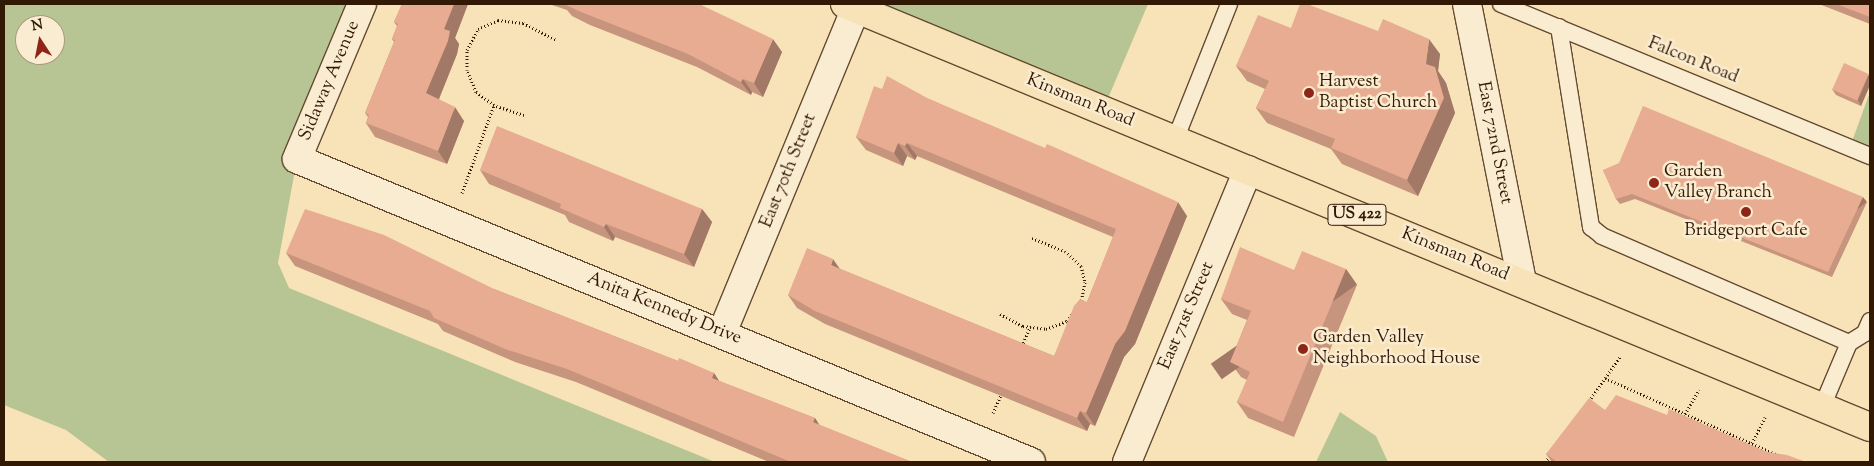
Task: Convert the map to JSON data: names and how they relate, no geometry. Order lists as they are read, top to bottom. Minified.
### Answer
{"streets":{"main road":["Kinsman Road","US 422"],"street":["Sidaway Avenue","East 72nd Street","East 70th Street","Anita Kennedy Drive","East 71st Street"],"lane":["Falcon Road"]},"crossings":[["Sidaway Avenue","Anita Kennedy Drive"],["Kinsman Road","East 72nd Street"],["Kinsman Road","East 70th Street"],["Kinsman Road","East 71st Street"],["East 70th Street","Anita Kennedy Drive"]],"places":["Harvest Baptist Church","Garden Valley Branch","Bridgeport Cafe","Garden Valley Neighborhood House"],"north":"top"}
